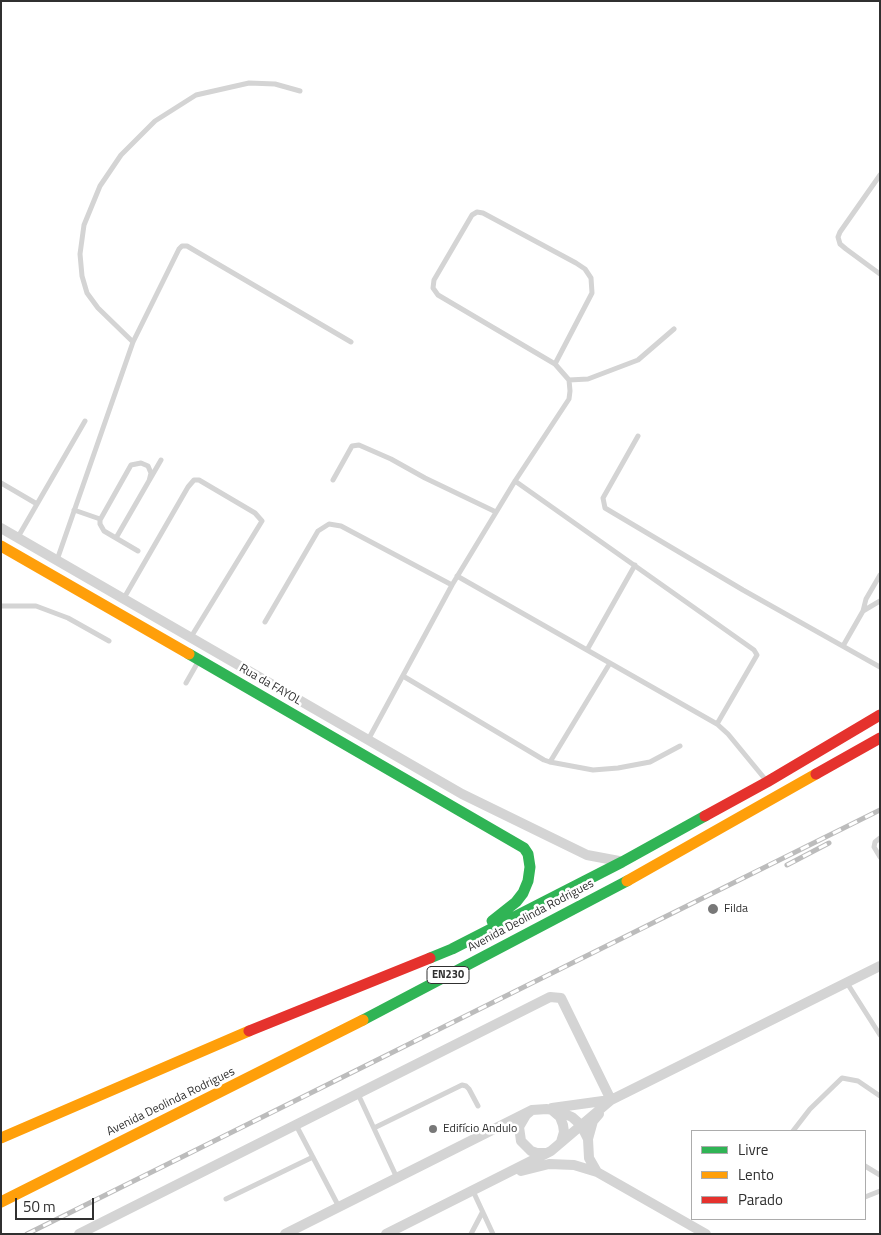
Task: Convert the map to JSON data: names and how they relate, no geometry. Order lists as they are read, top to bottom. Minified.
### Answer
{"streets":{"main road":["Rua da FAYOL","Avenida Deolinda Rodrigues","EN230"]},"crossings":[["Rua da FAYOL","Avenida Deolinda Rodrigues"]],"places":["Filda","Edifício Andulo"],"legend":["Livre","Lento","Parado"],"scale_bar":"50 m"}
